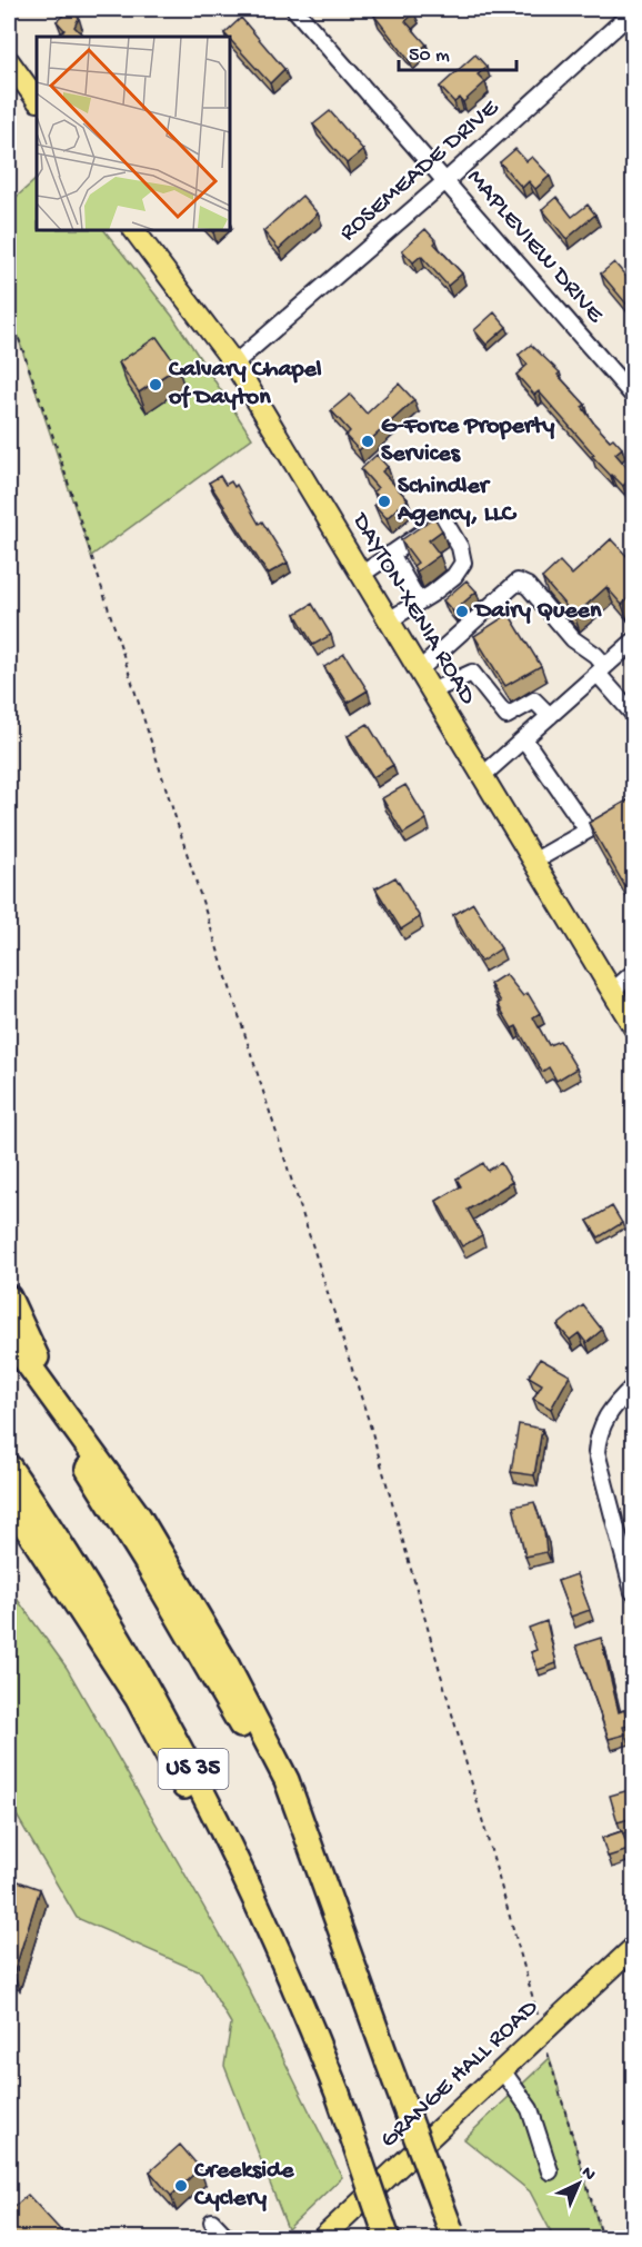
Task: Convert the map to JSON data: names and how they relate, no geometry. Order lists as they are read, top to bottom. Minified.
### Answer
{"streets":{"highway":["US 35"],"main road":["DAYTON-XENIA ROAD","GRANGE HALL ROAD"],"street":["ROSEMEADE DRIVE","MAPLEVIEW DRIVE"]},"crossings":[["ROSEMEADE DRIVE","MAPLEVIEW DRIVE"],["ROSEMEADE DRIVE","DAYTON-XENIA ROAD"]],"places":["Calvary Chapel of Dayton","G-Force Property Services","Schindler Agency, LLC","Dairy Queen","Creekside Cyclery"],"scale_bar":"50 m","north":"top right"}
